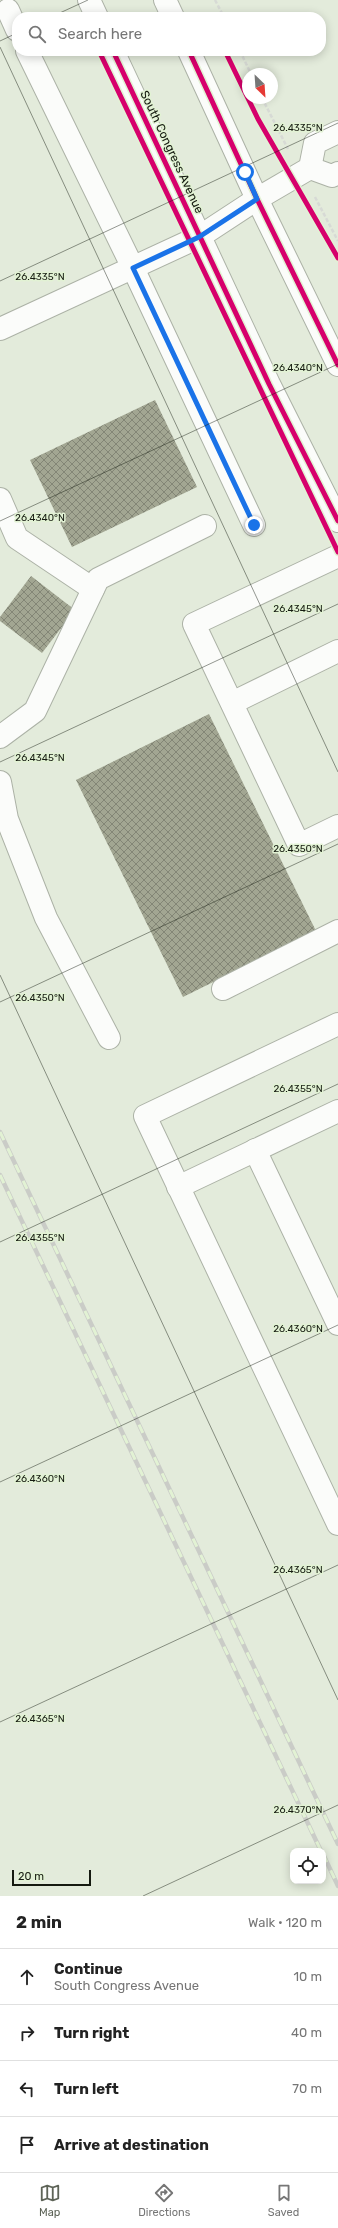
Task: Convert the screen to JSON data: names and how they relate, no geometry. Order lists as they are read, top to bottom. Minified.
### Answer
{"streets":{"main road":["South Congress Avenue"]},"scale_bar":"20 m","north":"bottom right","page":{"search":"Search here","scale":"20 m","heading":["2 min","Walk · 120 m"],"list":[["Continue","South Congress Avenue","10 m"],["Turn right","40 m"],["Turn left","70 m"],"Arrive at destination"],"nav":["Map","Directions","Saved"]},"coordinates":["26.4335°N","26.4340°N","26.4345°N","26.4350°N","26.4355°N","26.4360°N","26.4365°N","26.4370°N"]}
